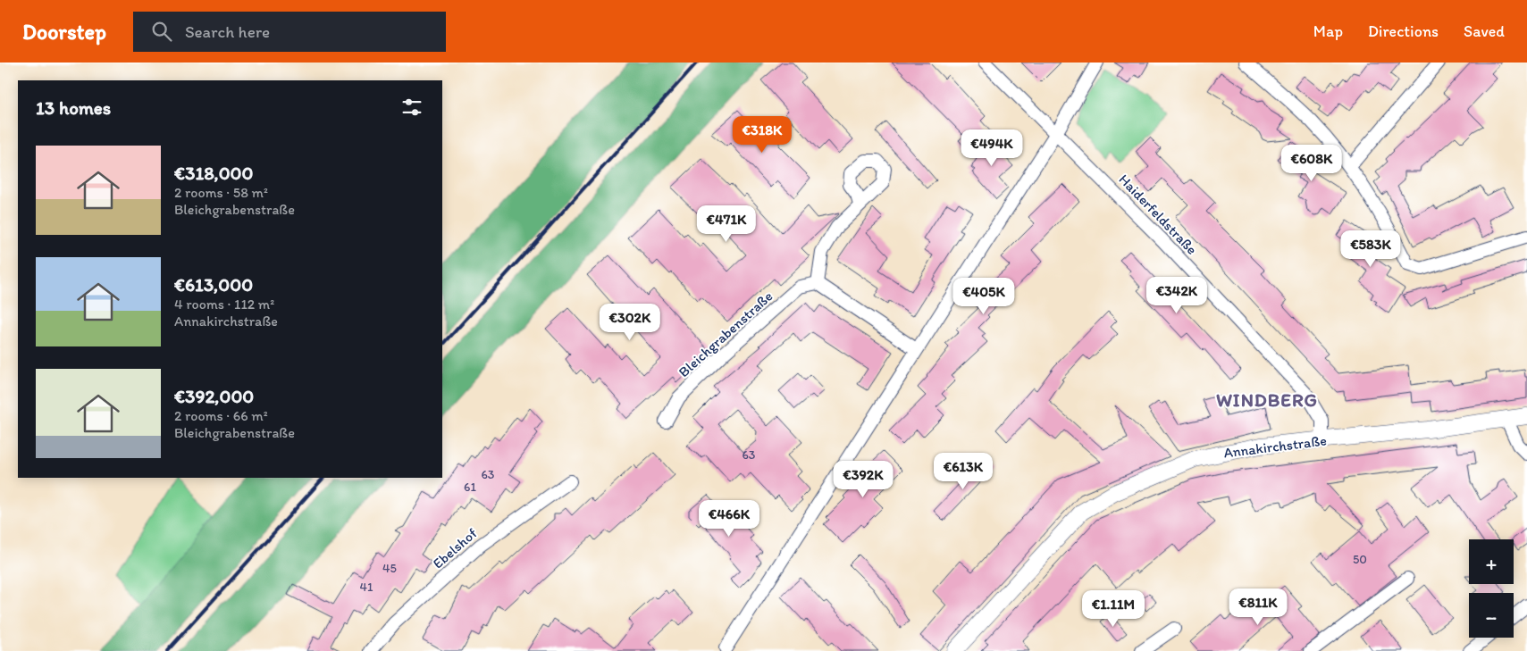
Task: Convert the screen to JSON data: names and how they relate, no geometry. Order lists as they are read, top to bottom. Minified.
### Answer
{"streets":{"street":["Haiderfeldstraße","Bleichgrabenstraße","Annakirchstraße","Ebelshof"]},"crossings":[["Haiderfeldstraße","Annakirchstraße"]],"districts":["WINDBERG"],"house_numbers":["63","63","61","50","45","41"],"page":{"header":"Doorstep","search":"Search here","nav":["Map","Directions","Saved"],"heading":"13 homes","price":["€318K","€494K","€608K","€471K","€583K","€342K","€405K","€302K","€613K","€392K","€466K","€811K","€1.11M"],"list":[{"name":"€318,000","note":"2 rooms · 58 m² · Bleichgrabenstraße"},{"name":"€613,000","note":"4 rooms · 112 m² · Annakirchstraße"},{"name":"€392,000","note":"2 rooms · 66 m² · Bleichgrabenstraße"}],"map_buttons":["+","−"]}}
